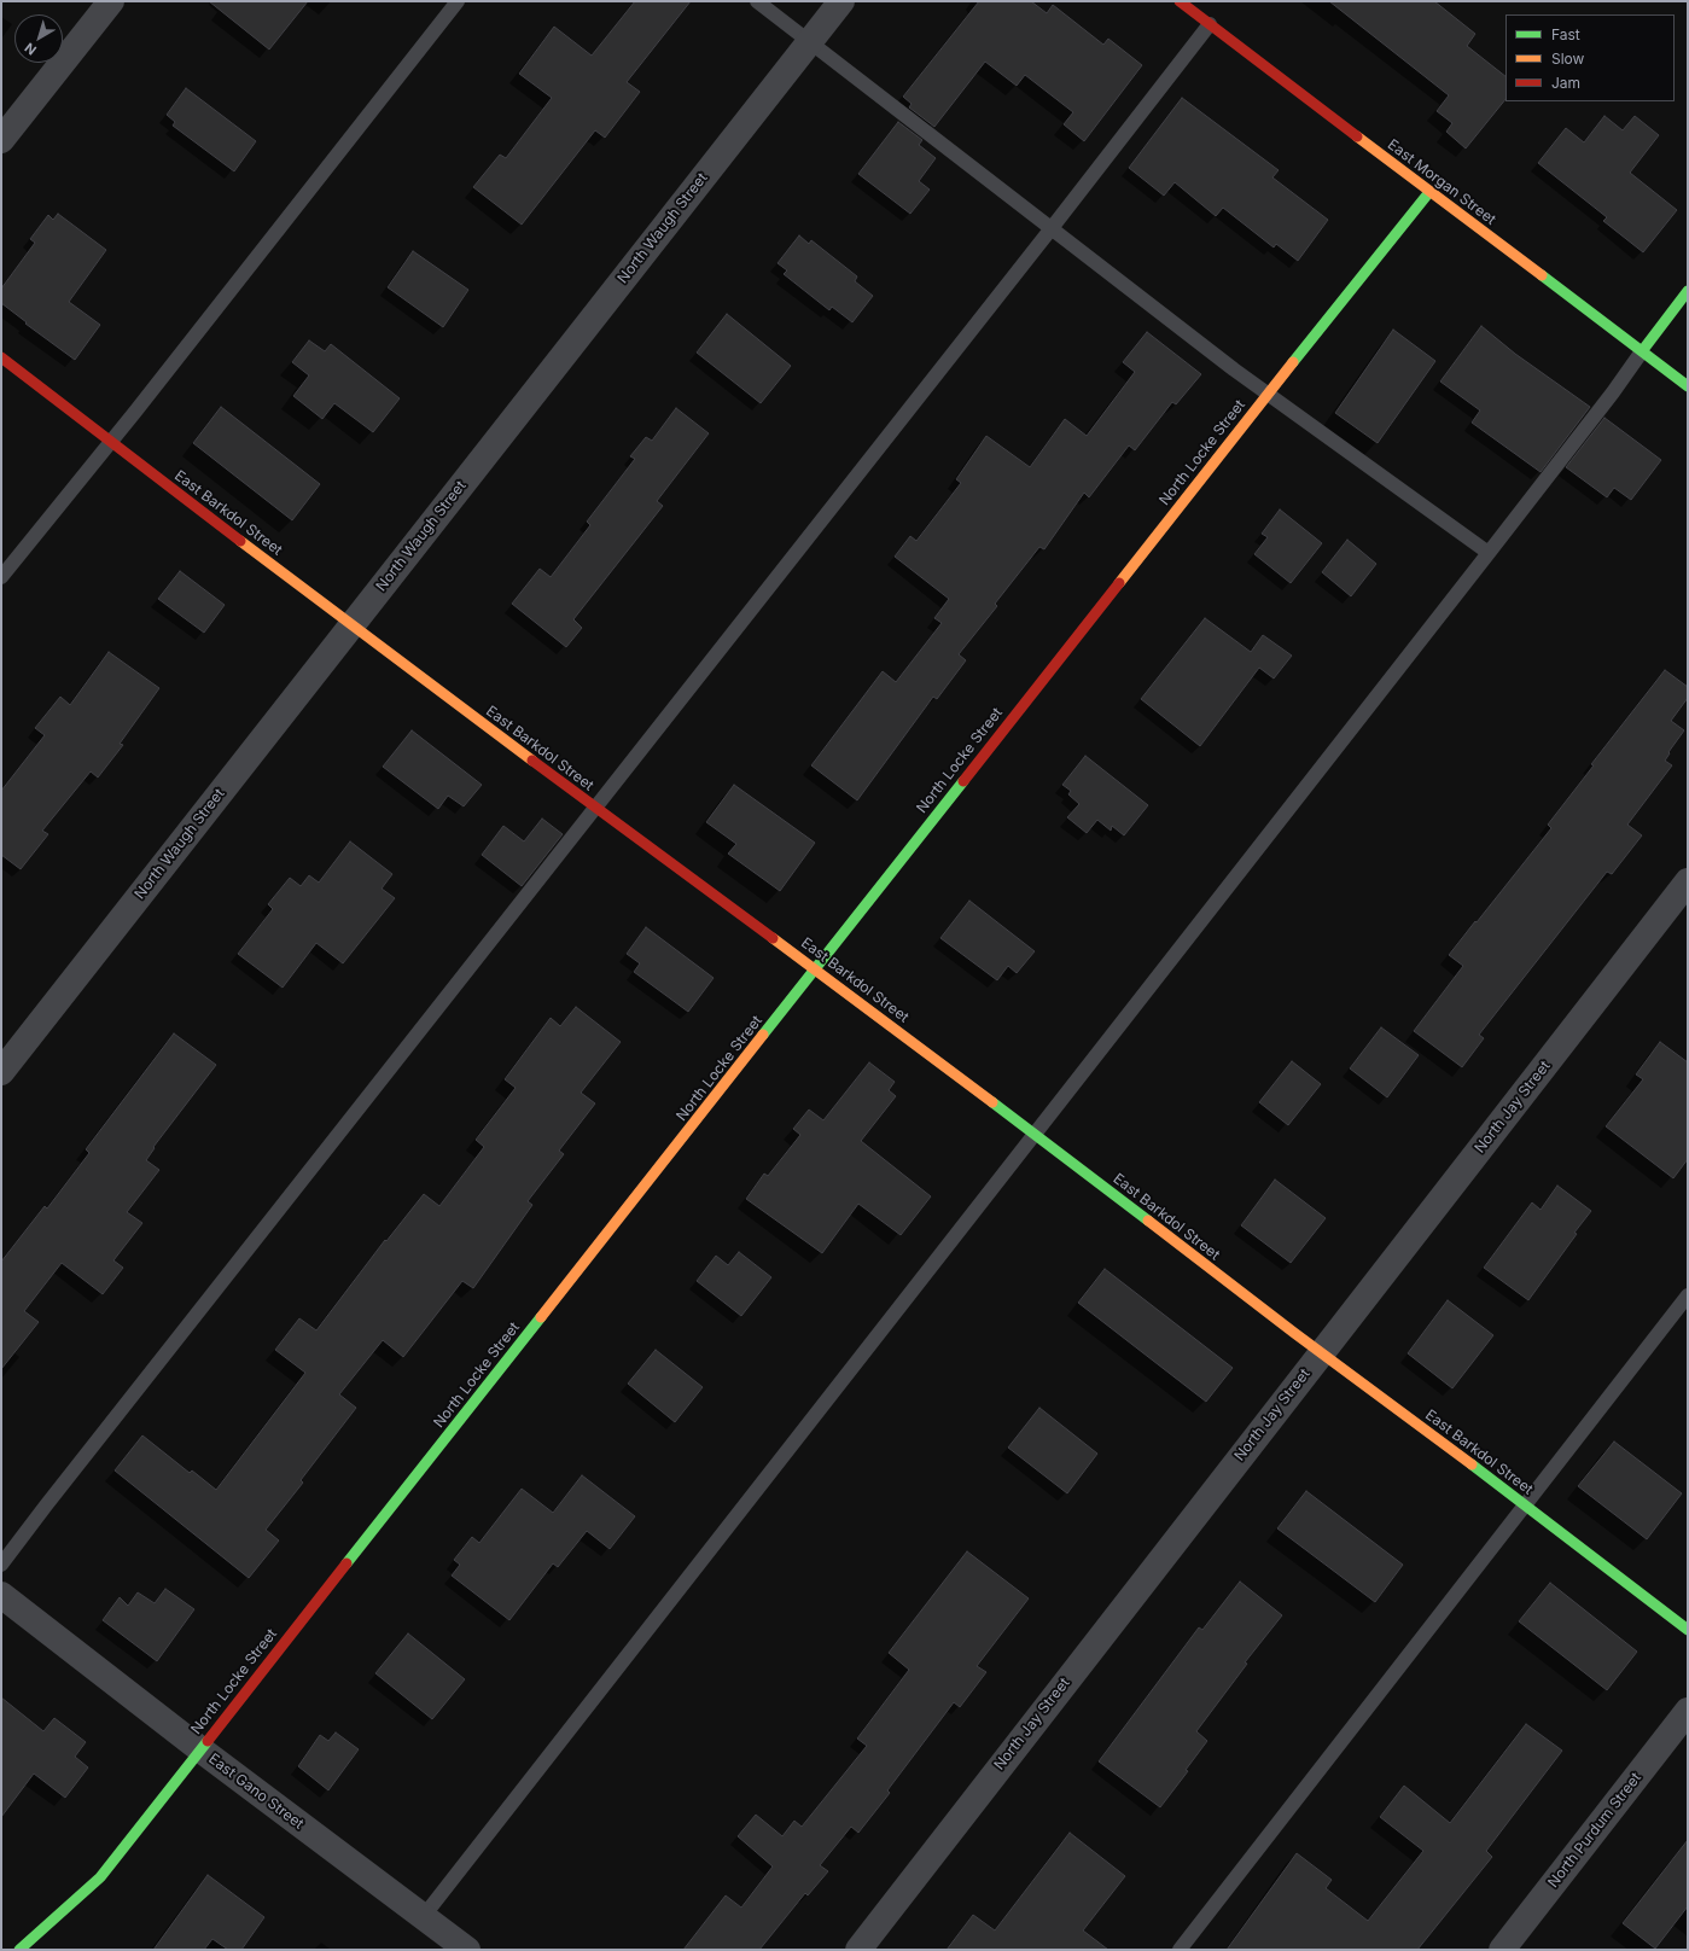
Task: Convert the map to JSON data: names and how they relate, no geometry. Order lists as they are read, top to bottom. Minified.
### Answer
{"streets":{"street":["East Morgan Street","North Waugh Street","North Locke Street","East Barkdol Street","North Jay Street","East Gano Street","North Purdum Street"]},"crossings":[["East Morgan Street","North Locke Street"],["North Waugh Street","East Barkdol Street"],["North Locke Street","East Barkdol Street"],["North Locke Street","East Gano Street"],["East Barkdol Street","North Jay Street"]],"legend":["Fast","Slow","Jam"],"north":"bottom left"}
